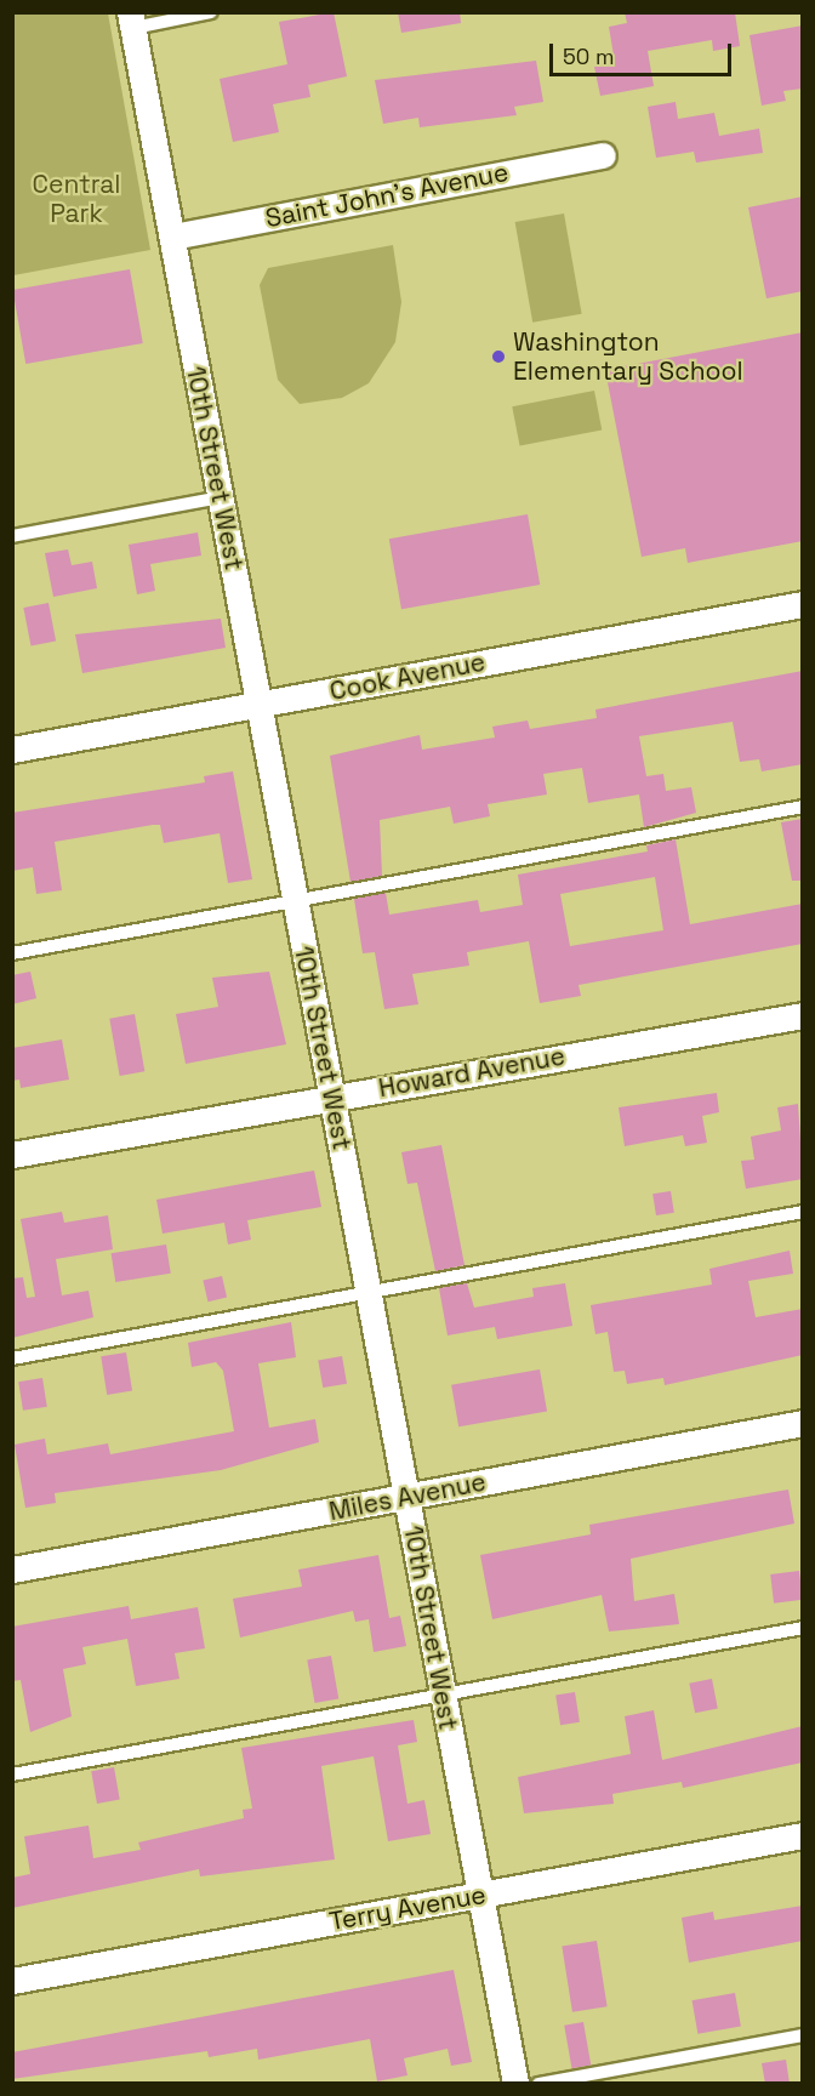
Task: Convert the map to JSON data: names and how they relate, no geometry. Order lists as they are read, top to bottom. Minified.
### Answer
{"streets":{"street":["Saint John's Avenue","10th Street West","Cook Avenue","Howard Avenue","Miles Avenue","Terry Avenue"]},"crossings":[["Saint John's Avenue","10th Street West"],["10th Street West","Cook Avenue"],["10th Street West","Howard Avenue"],["10th Street West","Miles Avenue"],["10th Street West","Terry Avenue"]],"parks":["Central Park"],"places":["Washington Elementary School"],"scale_bar":"50 m"}
